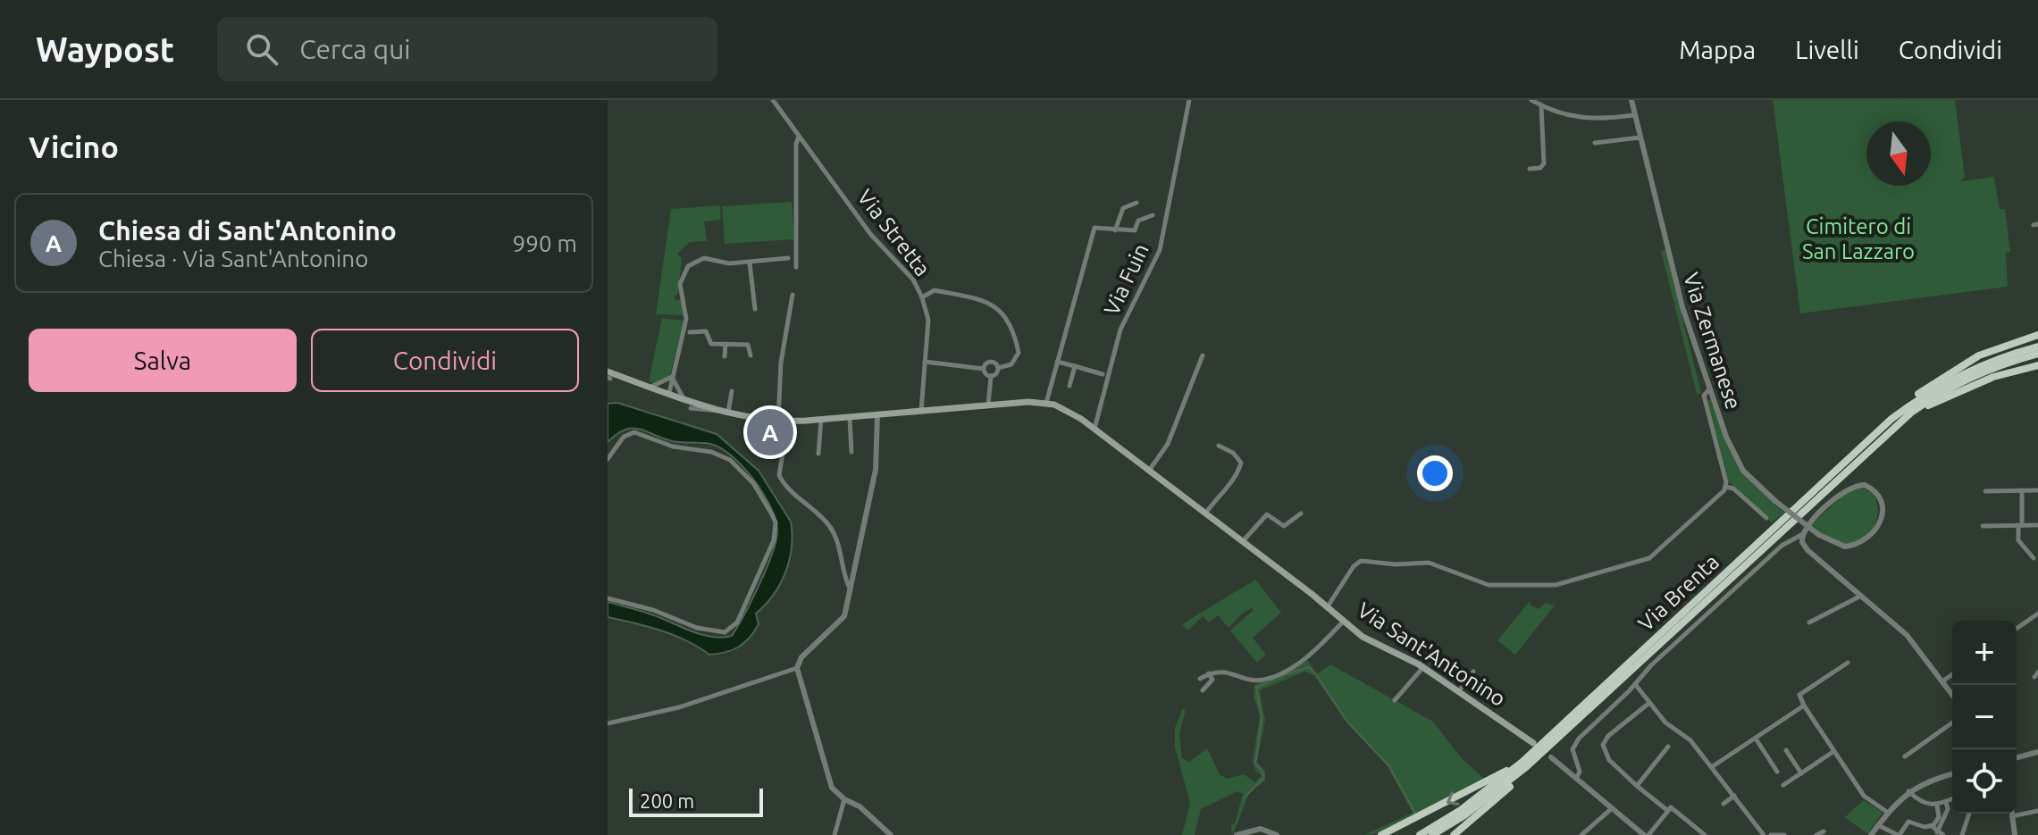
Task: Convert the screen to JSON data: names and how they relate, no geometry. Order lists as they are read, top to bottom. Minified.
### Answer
{"streets":{"highway":["Via Brenta"],"main road":["Via Sant'Antonino"],"street":["Via Stretta","Via Fuin","Via Zermanese"]},"crossings":[["Via Stretta","Via Sant'Antonino"],["Via Fuin","Via Sant'Antonino"]],"parks":["Cimitero di San Lazzaro"],"scale_bar":"200 m","north":"bottom","page":{"header":"Waypost","search":"Cerca qui","nav":["Mappa","Livelli","Condividi"],"heading":"Vicino","list":[{"mark":"A","name":"Chiesa di Sant'Antonino","note":"Chiesa · Via Sant'Antonino","value":"990 m"}],"buttons":["Salva","Condividi"],"pins":"A","map_buttons":["+","−"],"scale":"200 m"}}
